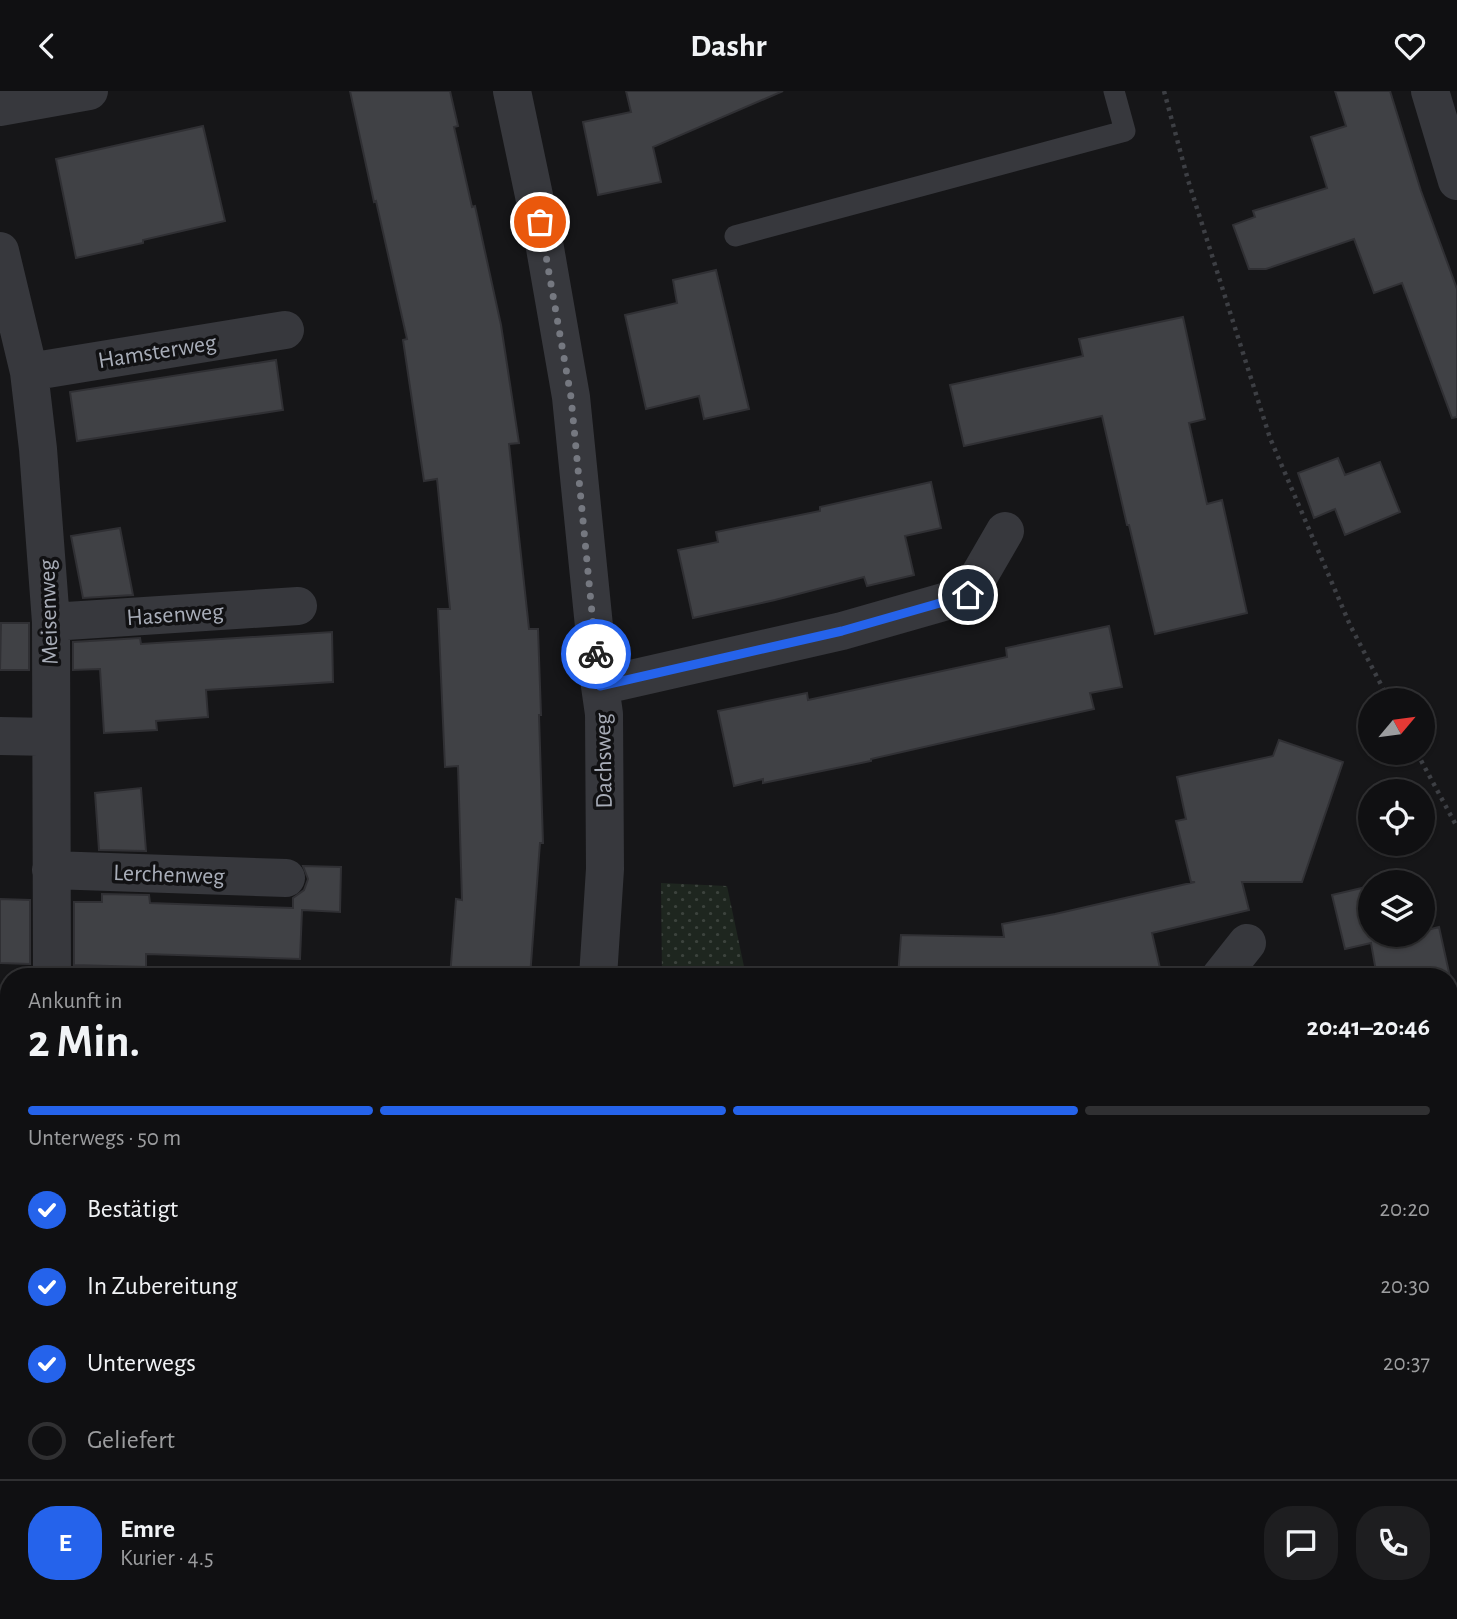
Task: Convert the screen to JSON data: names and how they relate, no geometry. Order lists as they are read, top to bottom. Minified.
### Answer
{"streets":{"street":["Hamsterweg","Meisenweg","Hasenweg","Dachsweg","Lerchenweg"]},"crossings":[["Hamsterweg","Meisenweg"],["Meisenweg","Hasenweg"],["Meisenweg","Lerchenweg"]],"north":"top right","page":{"header":"Dashr","heading":["2 Min.","Ankunft in","20:41–20:46"],"panel":["Emre","Kurier · 4.5"],"bar":"Unterwegs · 50 m","list":[["Bestätigt","20:20"],["In Zubereitung","20:30"],["Unterwegs","20:37"],"Geliefert"],"round":"E"}}
